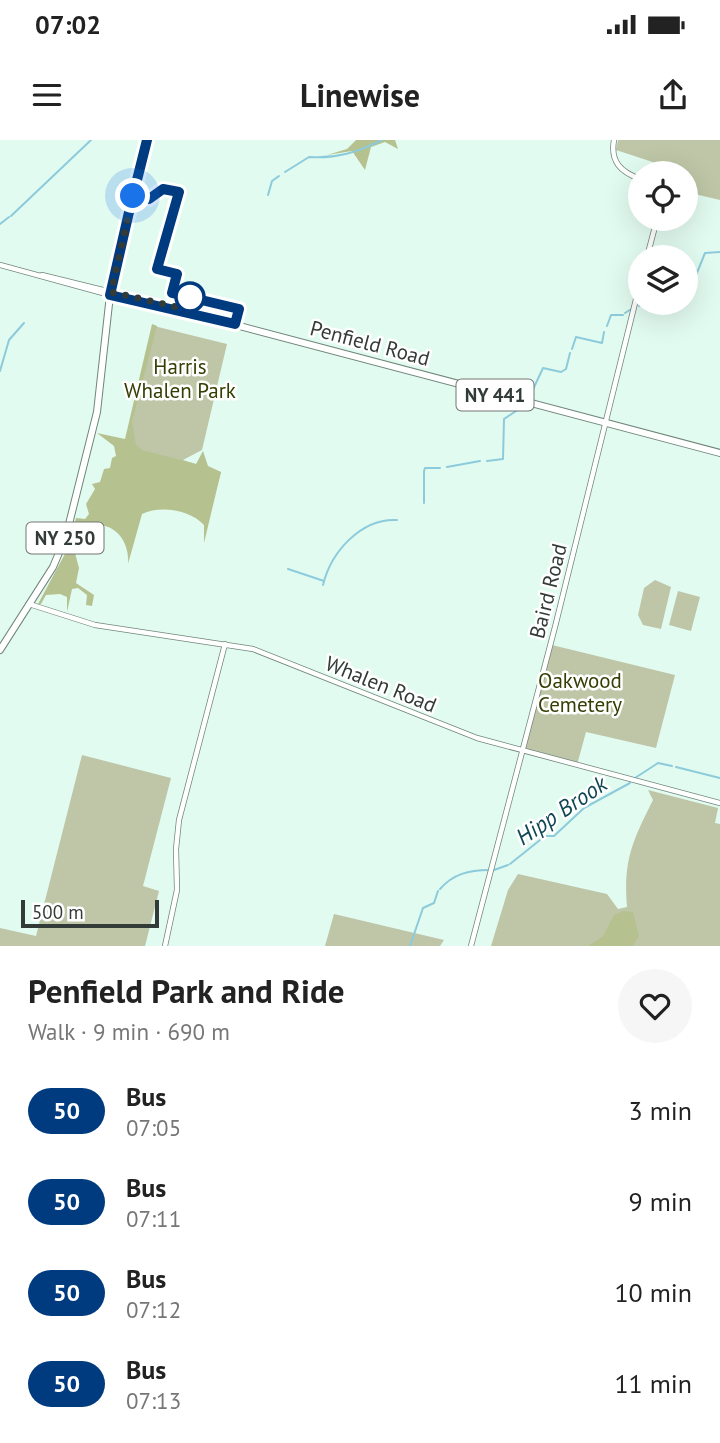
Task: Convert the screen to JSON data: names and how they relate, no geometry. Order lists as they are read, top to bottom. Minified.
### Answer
{"streets":{"main road":["Penfield Road","NY 441","NY 250"],"street":["Baird Road","Whalen Road"]},"crossings":[["Penfield Road","NY 250"],["Penfield Road","Baird Road"],["NY 250","Whalen Road"],["Baird Road","Whalen Road"]],"water":["Hipp Brook"],"parks":["Harris Whalen Park","Oakwood Cemetery"],"lines":["bus line 50"],"scale_bar":"500 m","page":{"status":"07:02","header":"Linewise","scale":"500 m","heading":["Penfield Park and Ride","Walk · 9 min · 690 m"],"list":[{"mark":"50","name":"Bus","note":"07:05","value":"3 min"},{"mark":"50","name":"Bus","note":"07:11","value":"9 min"},{"mark":"50","name":"Bus","note":"07:12","value":"10 min"},{"mark":"50","name":"Bus","note":"07:13","value":"11 min"}]}}
